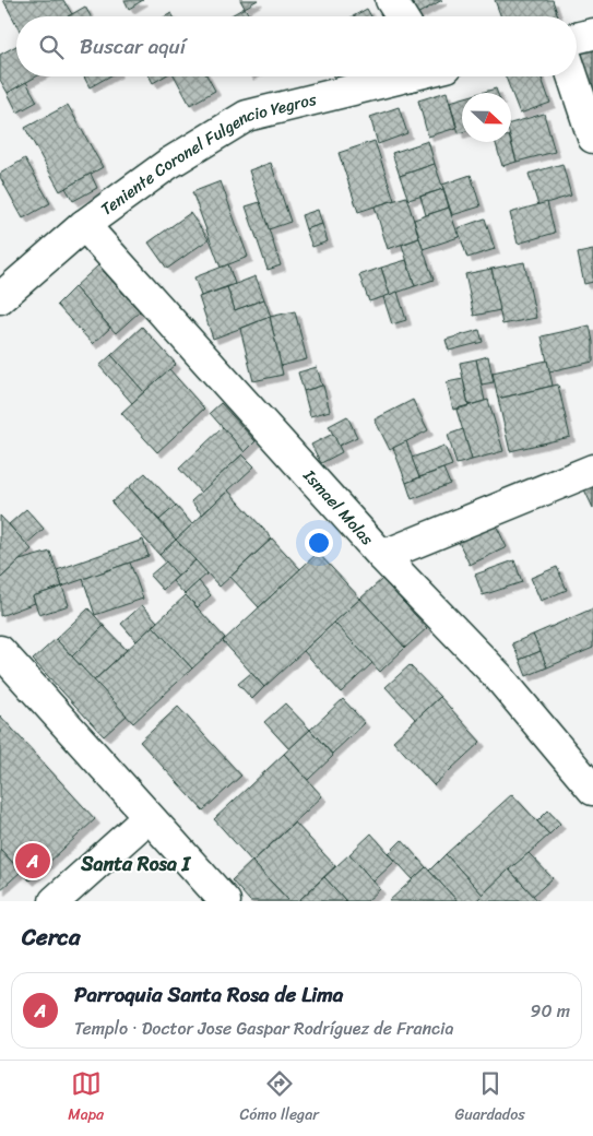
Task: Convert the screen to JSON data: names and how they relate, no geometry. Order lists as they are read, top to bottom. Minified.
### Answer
{"streets":{"street":["Teniente Coronel Fulgencio Yegros","Ismael Molas"]},"crossings":[["Teniente Coronel Fulgencio Yegros","Ismael Molas"]],"districts":["Santa Rosa I"],"north":"right","page":{"search":"Buscar aquí","pins":"A","heading":"Cerca","list":[{"mark":"A","name":"Parroquia Santa Rosa de Lima","note":"Templo · Doctor Jose Gaspar Rodríguez de Francia","value":"90 m"}],"nav":["Mapa","Cómo llegar","Guardados"]}}
